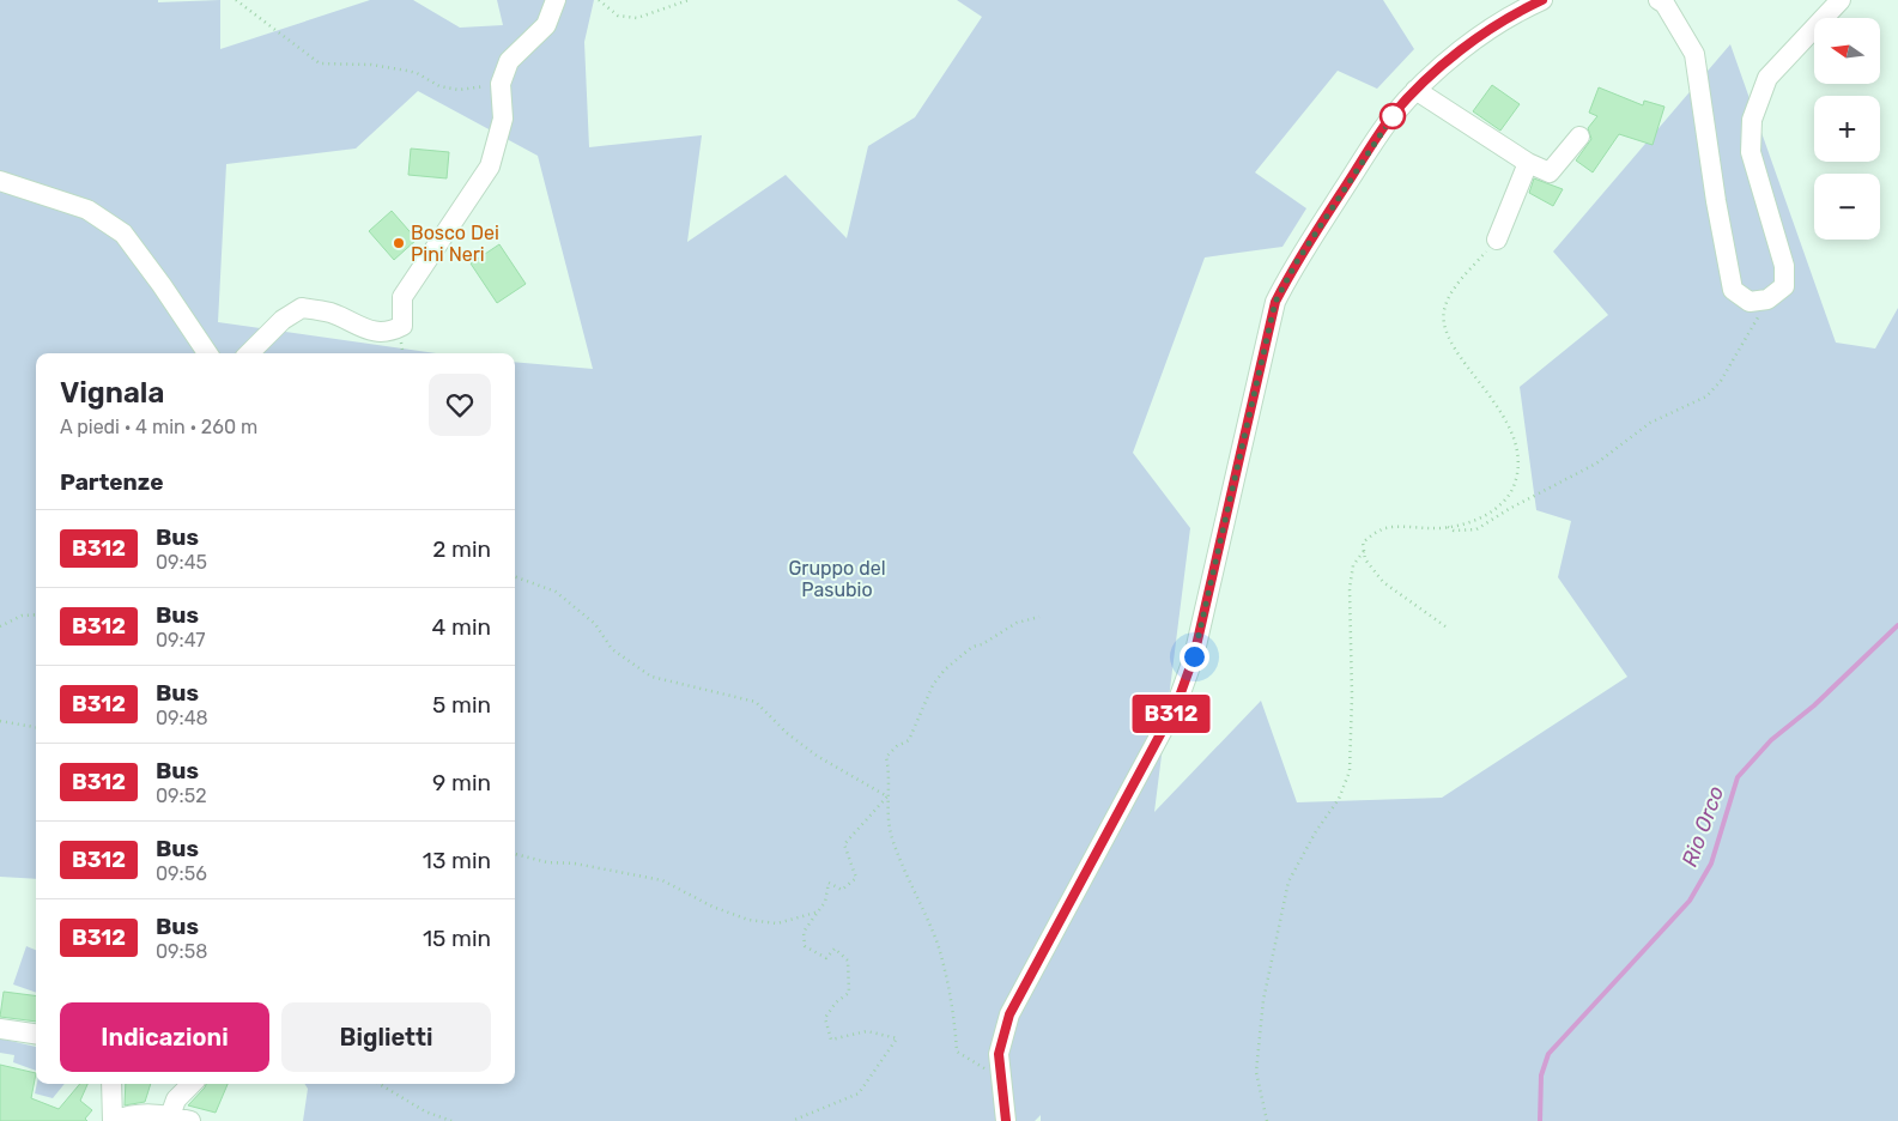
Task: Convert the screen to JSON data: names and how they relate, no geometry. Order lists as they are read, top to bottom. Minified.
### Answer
{"water":["Rio Orco"],"parks":["Gruppo del Pasubio"],"places":["Bosco Dei Pini Neri"],"lines":["bus line B312"],"north":"left","page":{"on_map":"B312","map_buttons":["+","−"],"heading":[["Vignala","A piedi · 4 min · 260 m"],"Partenze"],"list":[{"mark":"B312","name":"Bus","note":"09:45","value":"2 min"},{"mark":"B312","name":"Bus","note":"09:47","value":"4 min"},{"mark":"B312","name":"Bus","note":"09:48","value":"5 min"},{"mark":"B312","name":"Bus","note":"09:52","value":"9 min"},{"mark":"B312","name":"Bus","note":"09:56","value":"13 min"},{"mark":"B312","name":"Bus","note":"09:58","value":"15 min"}],"buttons":["Indicazioni","Biglietti"]}}
